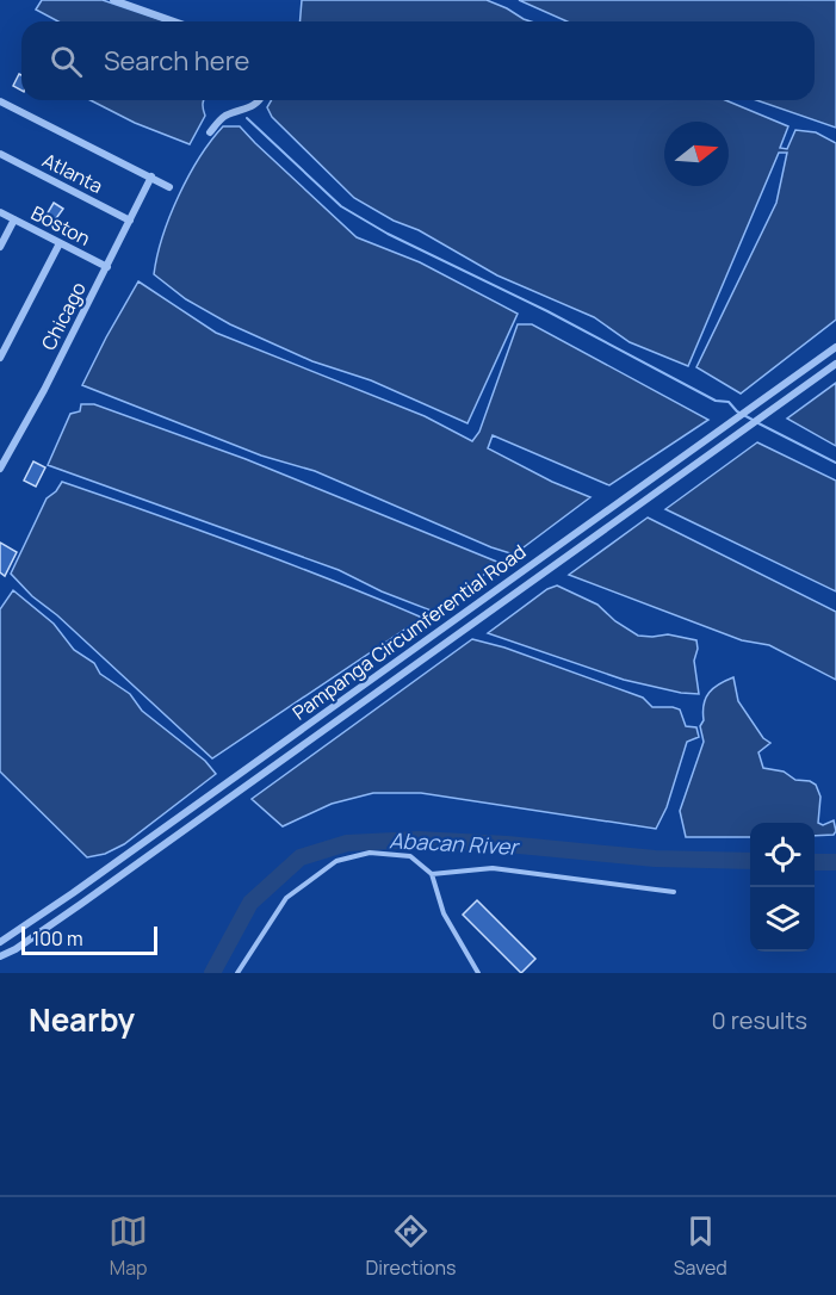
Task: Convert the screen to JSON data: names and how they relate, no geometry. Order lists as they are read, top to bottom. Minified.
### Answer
{"streets":{"street":["Atlanta","Boston","Chicago","Pampanga Circumferential Road"]},"crossings":[["Atlanta","Chicago"],["Boston","Chicago"]],"water":["Abacan River"],"scale_bar":"100 m","north":"right","page":{"search":"Search here","scale":"100 m","heading":["Nearby","0 results"],"nav":["Map","Directions","Saved"]}}
